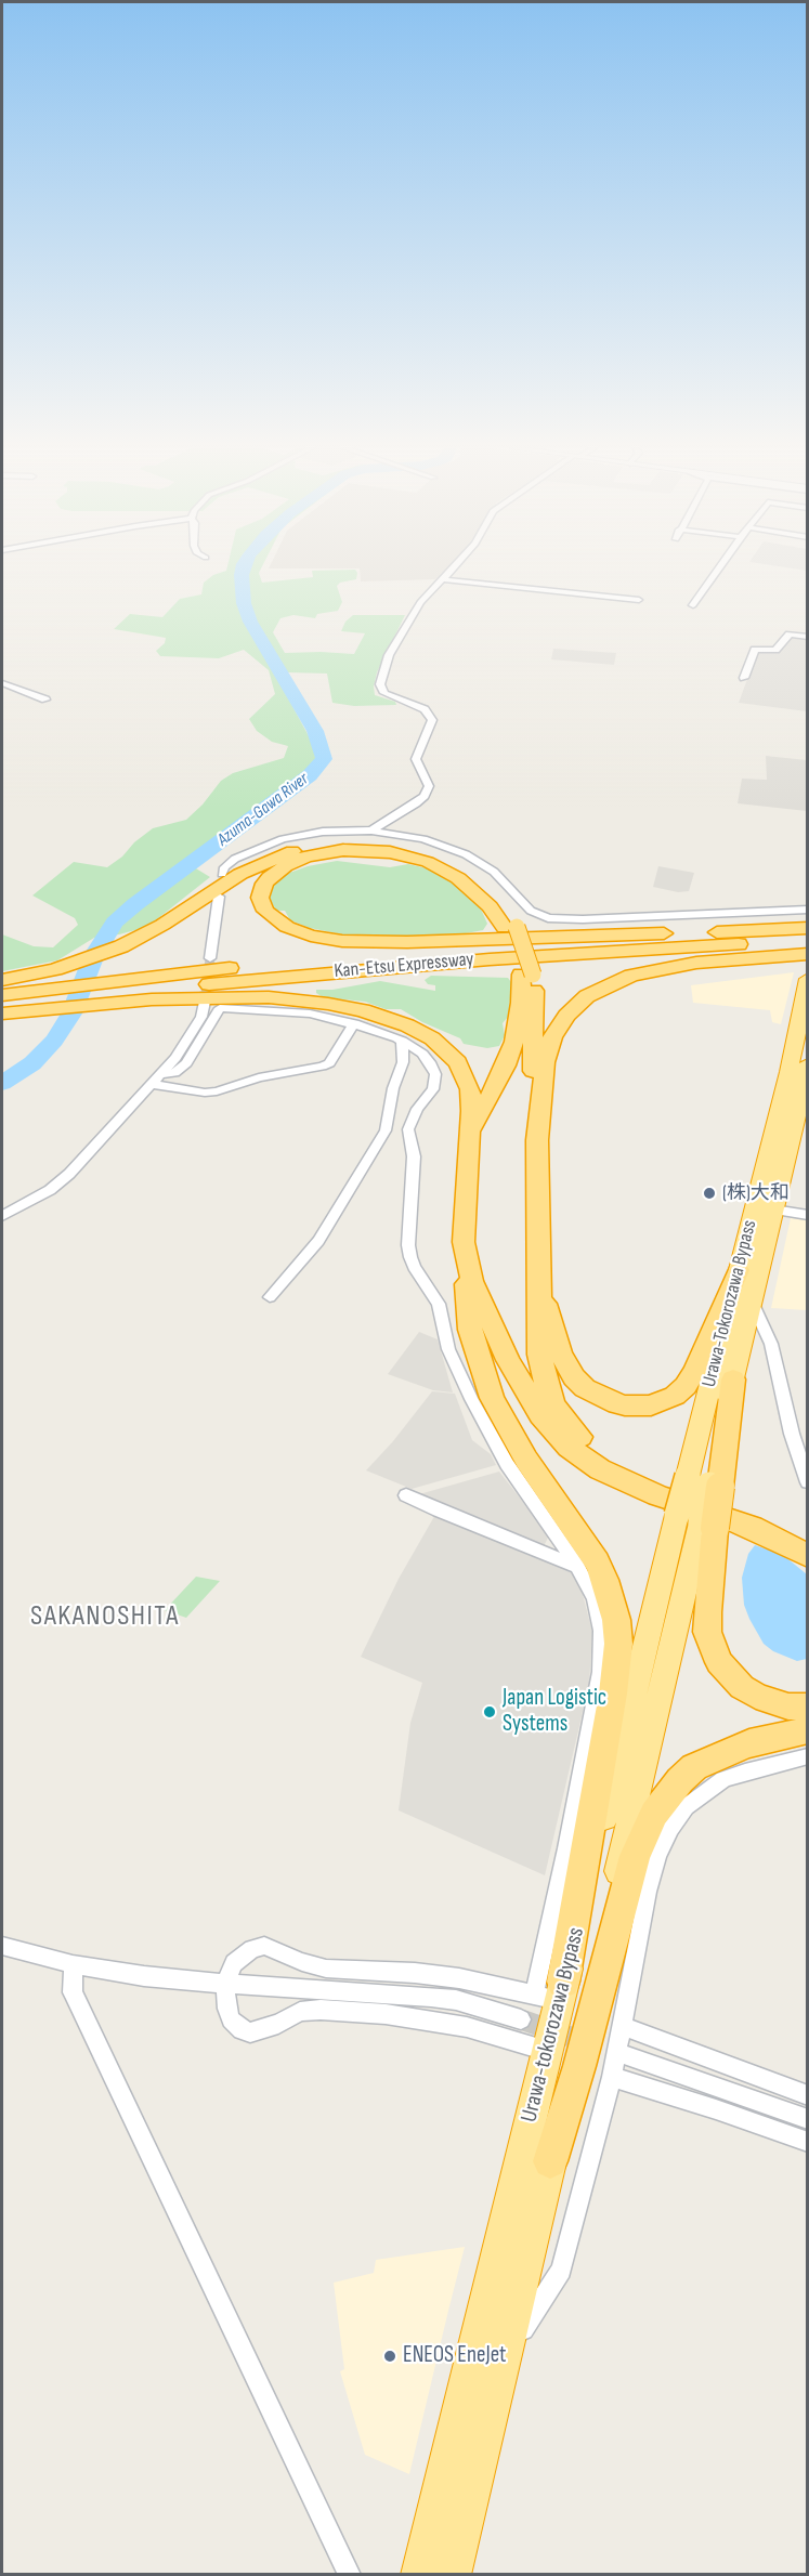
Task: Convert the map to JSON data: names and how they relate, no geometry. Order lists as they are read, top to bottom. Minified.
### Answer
{"streets":{"highway":["Kan-Etsu Expressway","Urawa-Tokorozawa Bypass","Urawa-tokorozawa Bypass"]},"crossings":[["Urawa-Tokorozawa Bypass","Urawa-tokorozawa Bypass"]],"districts":["SAKANOSHITA"],"water":["Azuma-Gawa River"],"places":["(株)大和","Japan Logistic Systems","ENEOS EneJet"]}
